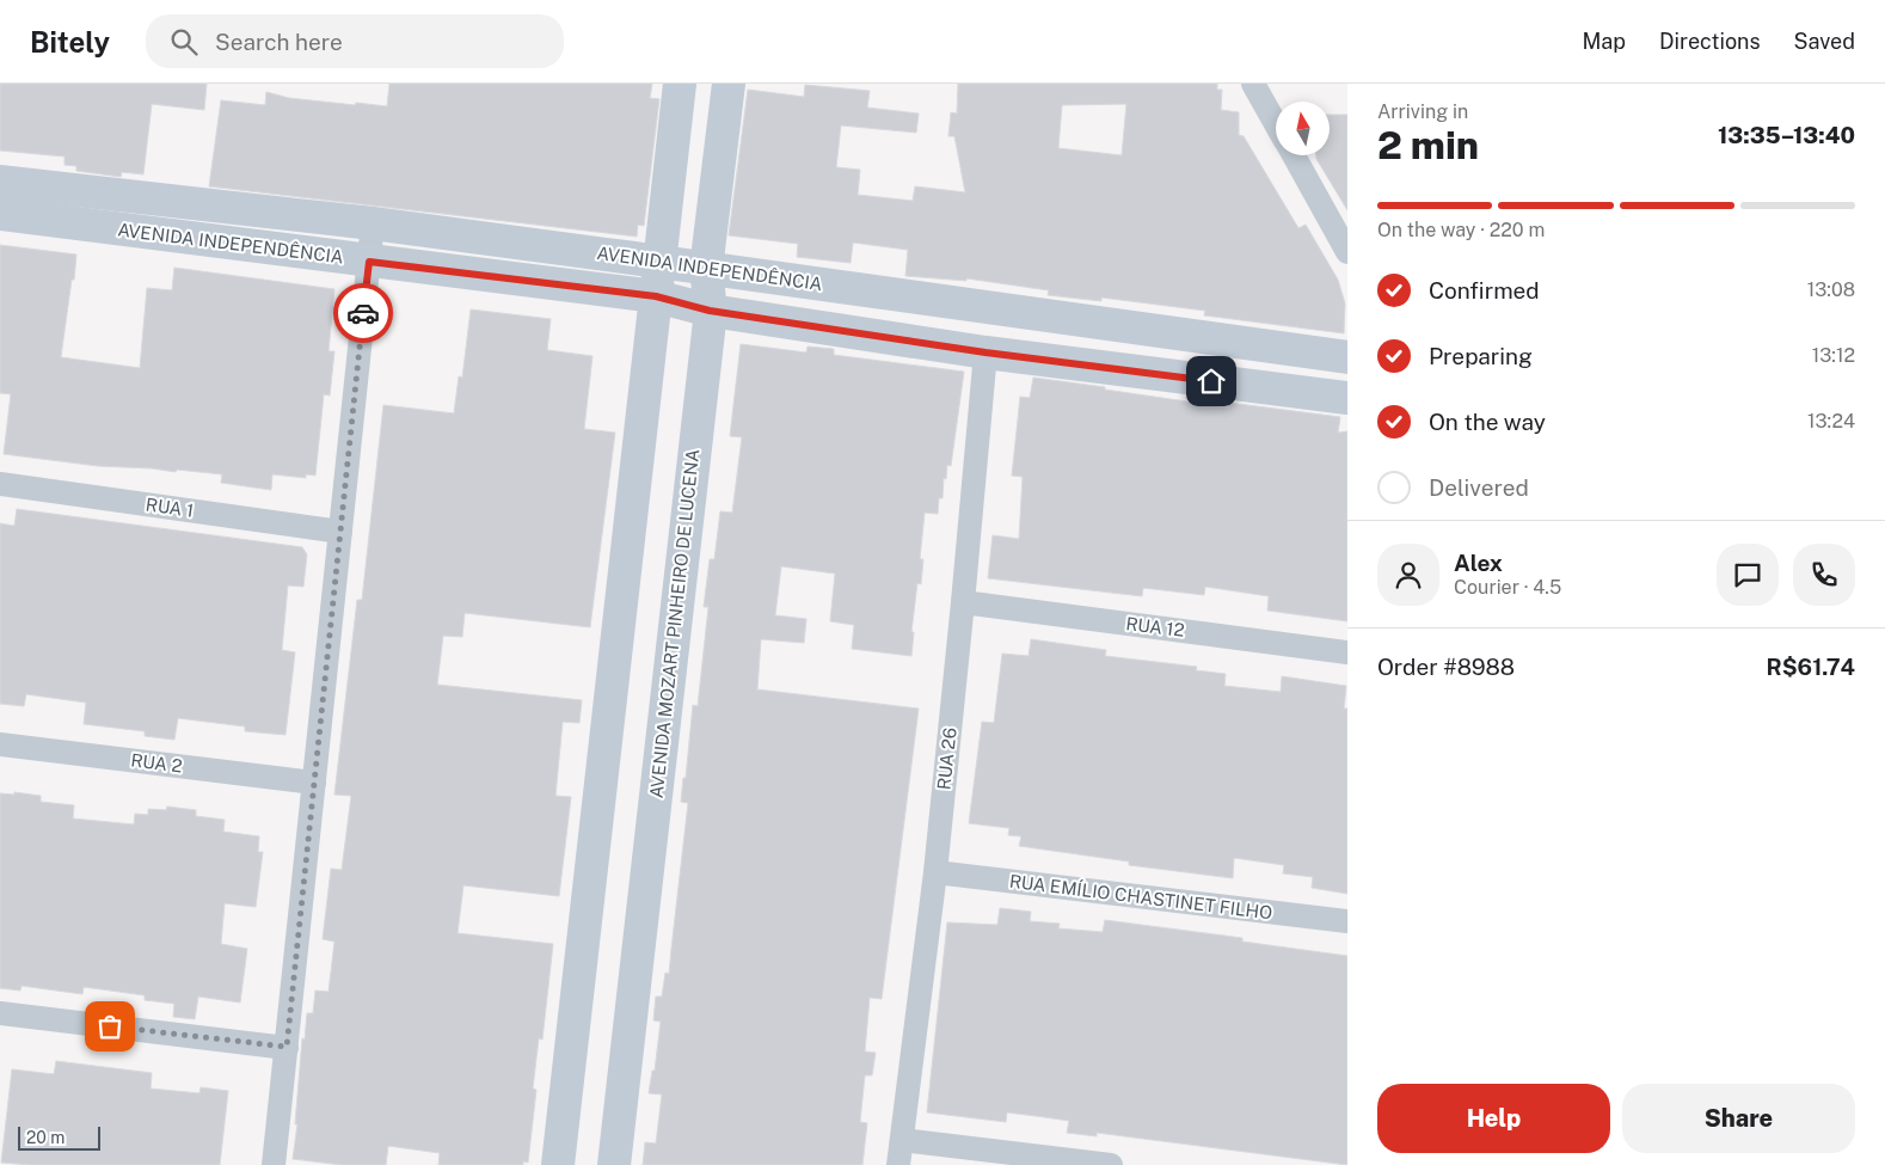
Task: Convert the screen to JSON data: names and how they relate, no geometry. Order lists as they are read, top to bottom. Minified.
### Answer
{"streets":{"main road":["AVENIDA INDEPENDÊNCIA","AVENIDA MOZART PINHEIRO DE LUCENA"],"street":["RUA 1","RUA 12","RUA 26","RUA 2","RUA EMÍLIO CHASTINET FILHO"]},"crossings":[["AVENIDA INDEPENDÊNCIA","AVENIDA MOZART PINHEIRO DE LUCENA"],["AVENIDA INDEPENDÊNCIA","RUA 26"],["RUA 12","RUA 26"],["RUA 26","RUA EMÍLIO CHASTINET FILHO"]],"scale_bar":"20 m","north":"top","page":{"header":"Bitely","search":"Search here","nav":["Map","Directions","Saved"],"heading":["2 min","Arriving in","13:35–13:40"],"panel":["Alex","Courier · 4.5","Order #8988","R$61.74"],"bar":"On the way · 220 m","list":[["Confirmed","13:08"],["Preparing","13:12"],["On the way","13:24"],"Delivered"],"buttons":["Help","Share"],"scale":"20 m"}}
